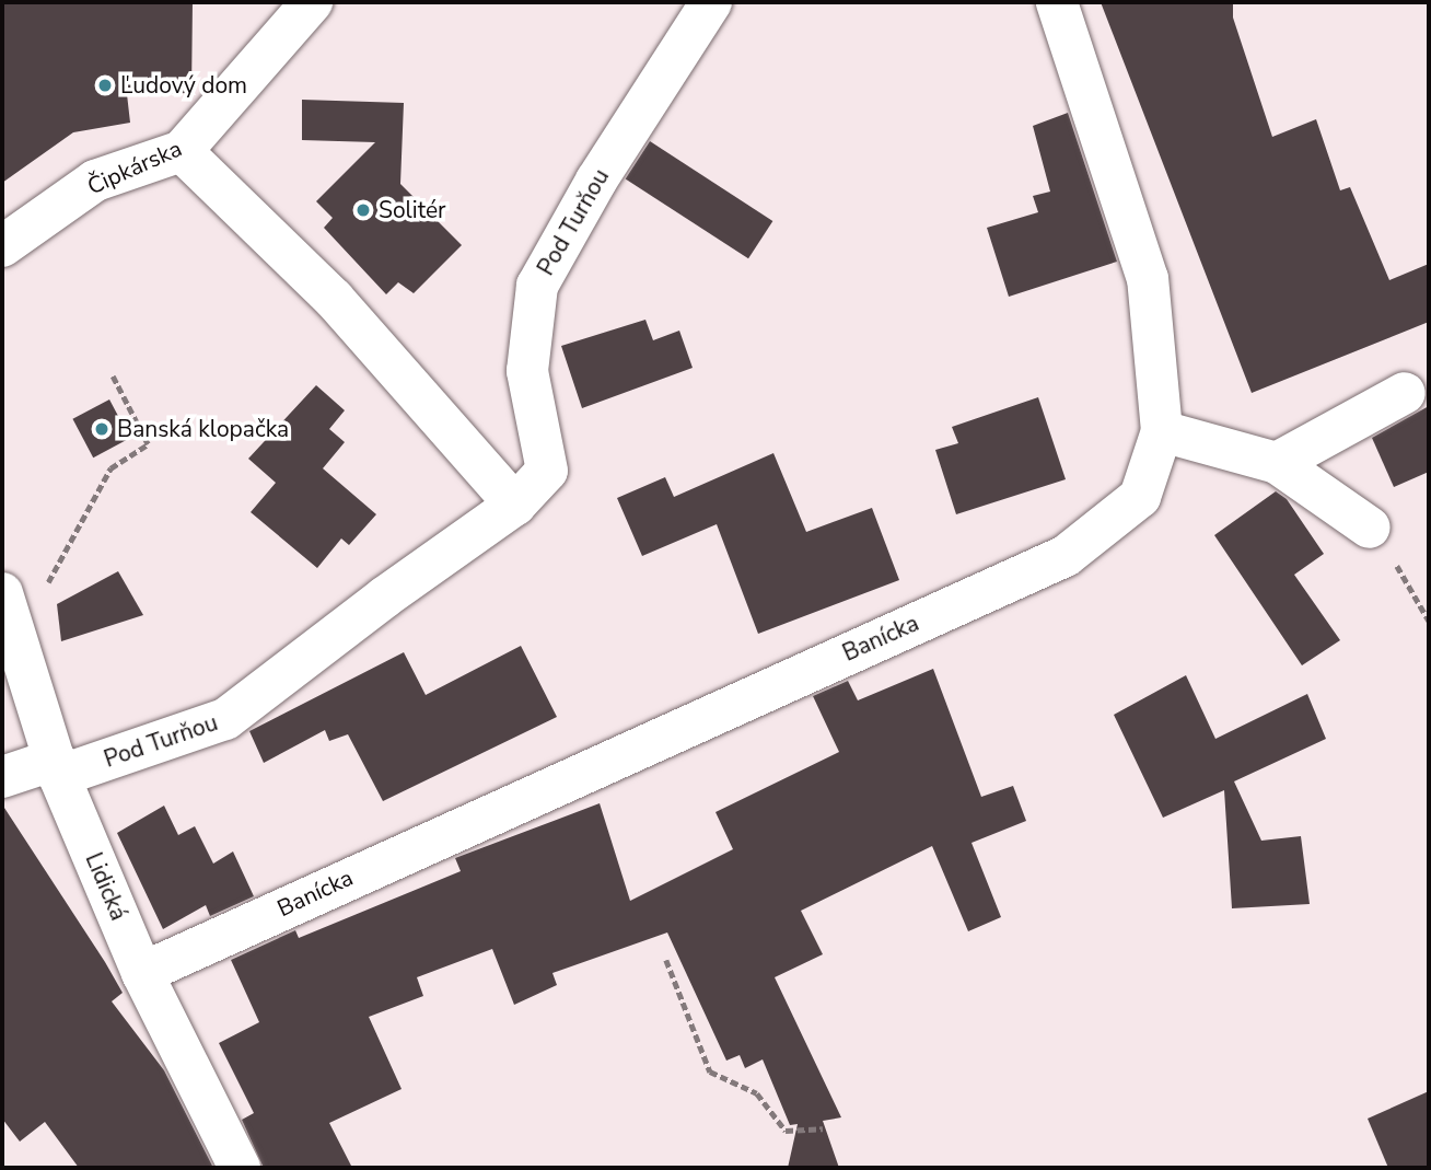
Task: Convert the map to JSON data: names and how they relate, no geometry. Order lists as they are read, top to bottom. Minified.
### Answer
{"streets":{"street":["Čipkárska","Pod Turňou","Banícka","Lidická"]},"crossings":[["Pod Turňou","Lidická"],["Banícka","Lidická"]],"places":["Ľudový dom","Solitér","Banská klopačka"]}
